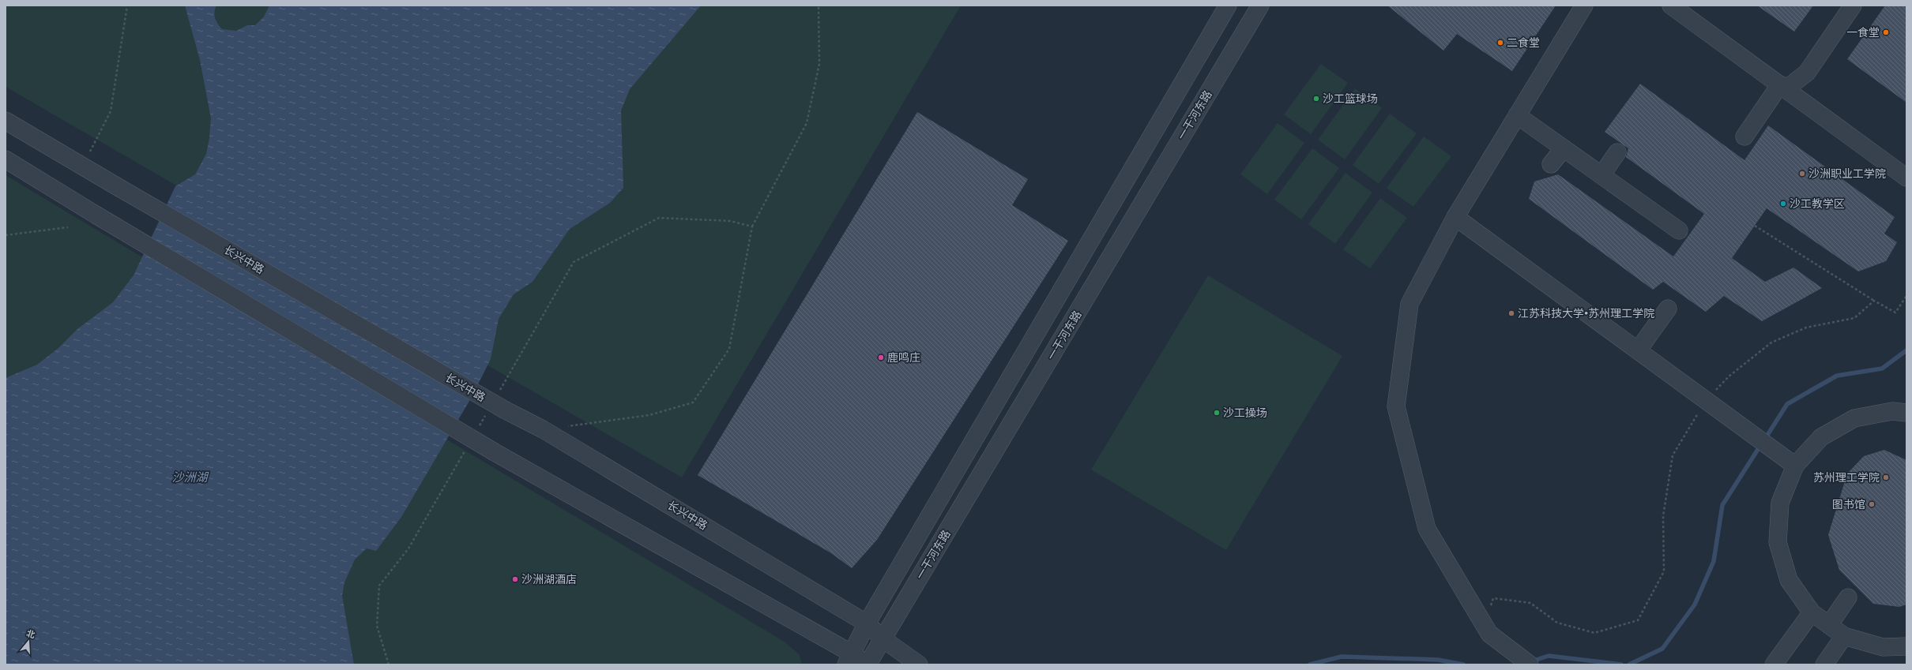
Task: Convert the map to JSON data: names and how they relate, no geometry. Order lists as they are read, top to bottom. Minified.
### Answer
{"streets":{"street":["一干河东路","长兴中路"]},"crossings":[["一干河东路","长兴中路"]],"water":["沙洲湖"],"places":["一食堂","二食堂","沙工篮球场","沙洲职业工学院","沙工教学区","江苏科技大学•苏州理工学院","鹿鸣庄","沙工操场","苏州理工学院","图书馆","沙洲湖酒店"],"north":"top"}
